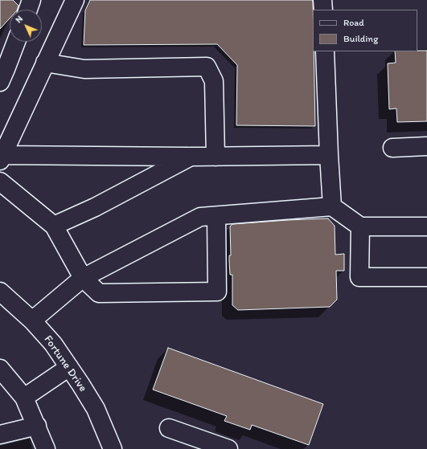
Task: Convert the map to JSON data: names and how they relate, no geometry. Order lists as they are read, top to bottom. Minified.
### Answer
{"streets":{"street":["Fortune Drive"]},"legend":["Road","Building"],"north":"top left"}
